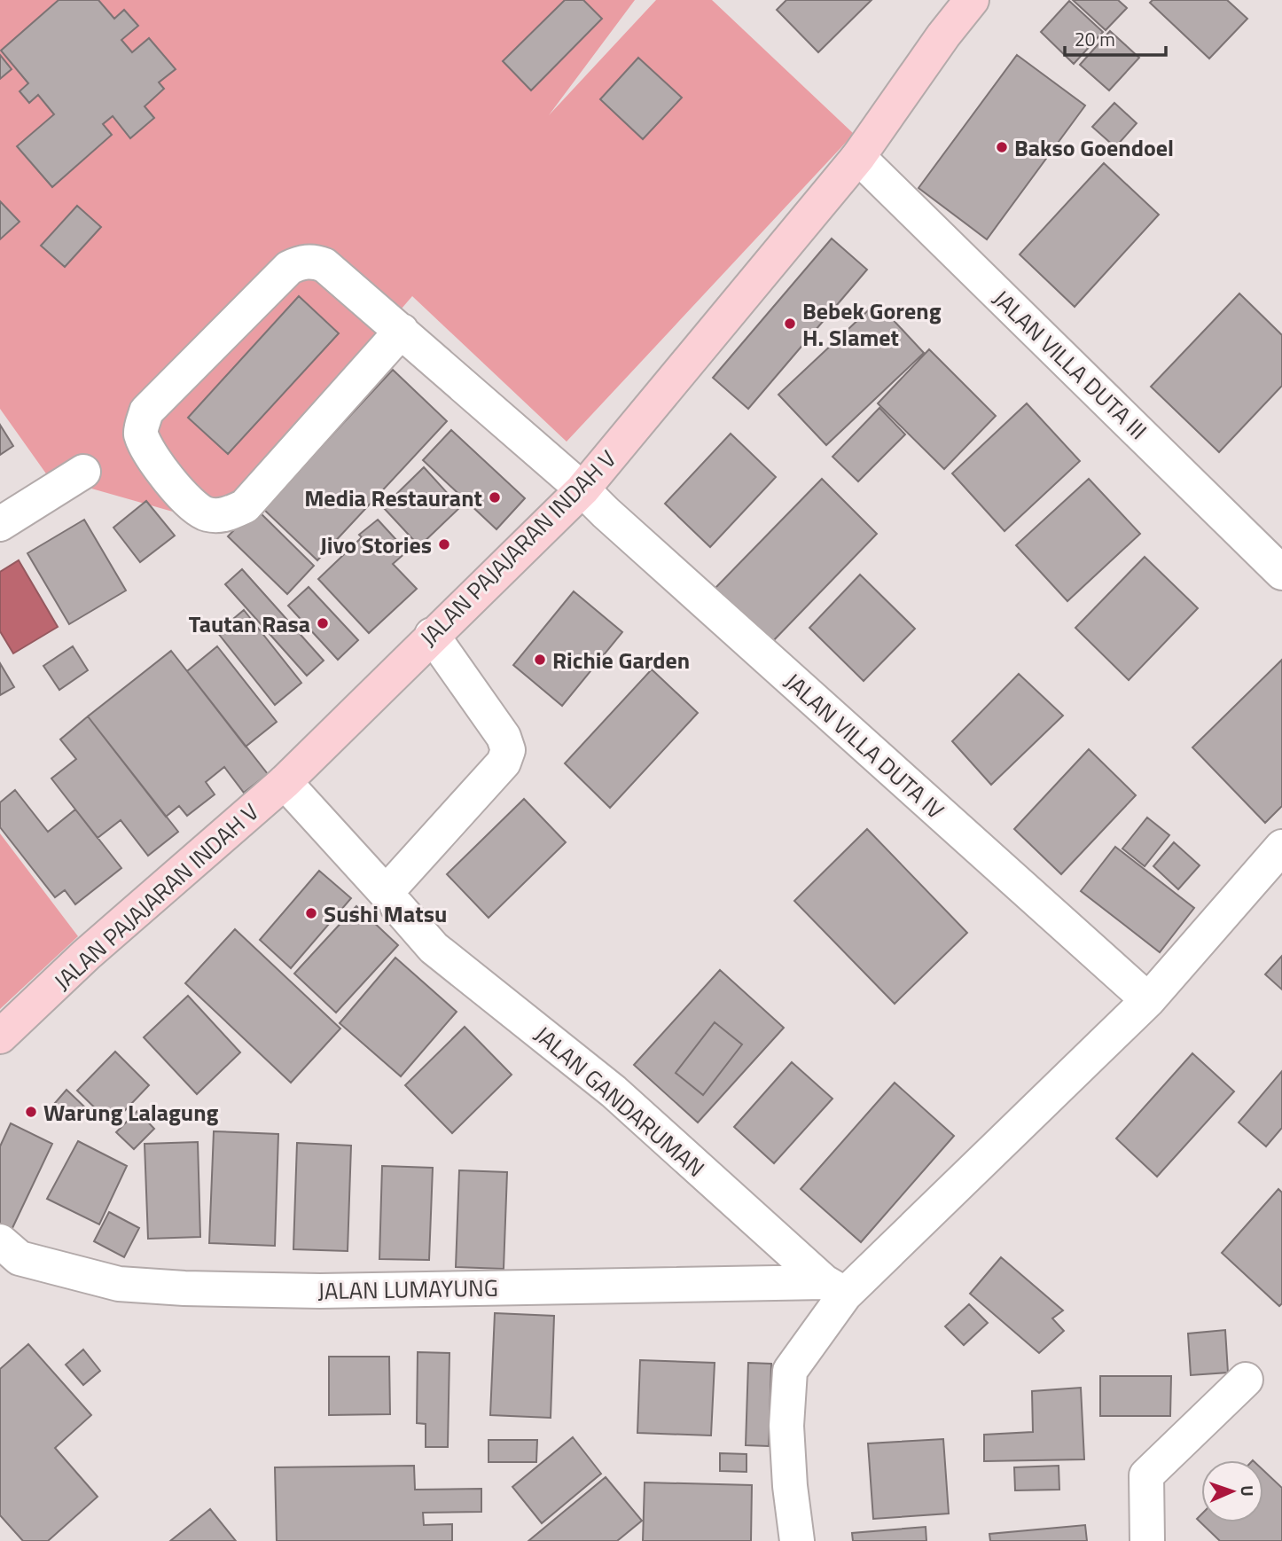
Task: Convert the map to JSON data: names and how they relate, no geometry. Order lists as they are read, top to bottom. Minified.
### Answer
{"streets":{"street":["JALAN VILLA DUTA III","JALAN PAJAJARAN INDAH V","JALAN VILLA DUTA IV","JALAN GANDARUMAN","JALAN LUMAYUNG"]},"crossings":[["JALAN VILLA DUTA III","JALAN PAJAJARAN INDAH V"],["JALAN PAJAJARAN INDAH V","JALAN VILLA DUTA IV"],["JALAN PAJAJARAN INDAH V","JALAN GANDARUMAN"],["JALAN GANDARUMAN","JALAN LUMAYUNG"]],"places":["Bakso Goendoel","Bebek Goreng H. Slamet","Media Restaurant","Jivo Stories","Tautan Rasa","Richie Garden","Sushi Matsu","Warung Lalagung"],"scale_bar":"20 m","north":"right"}
